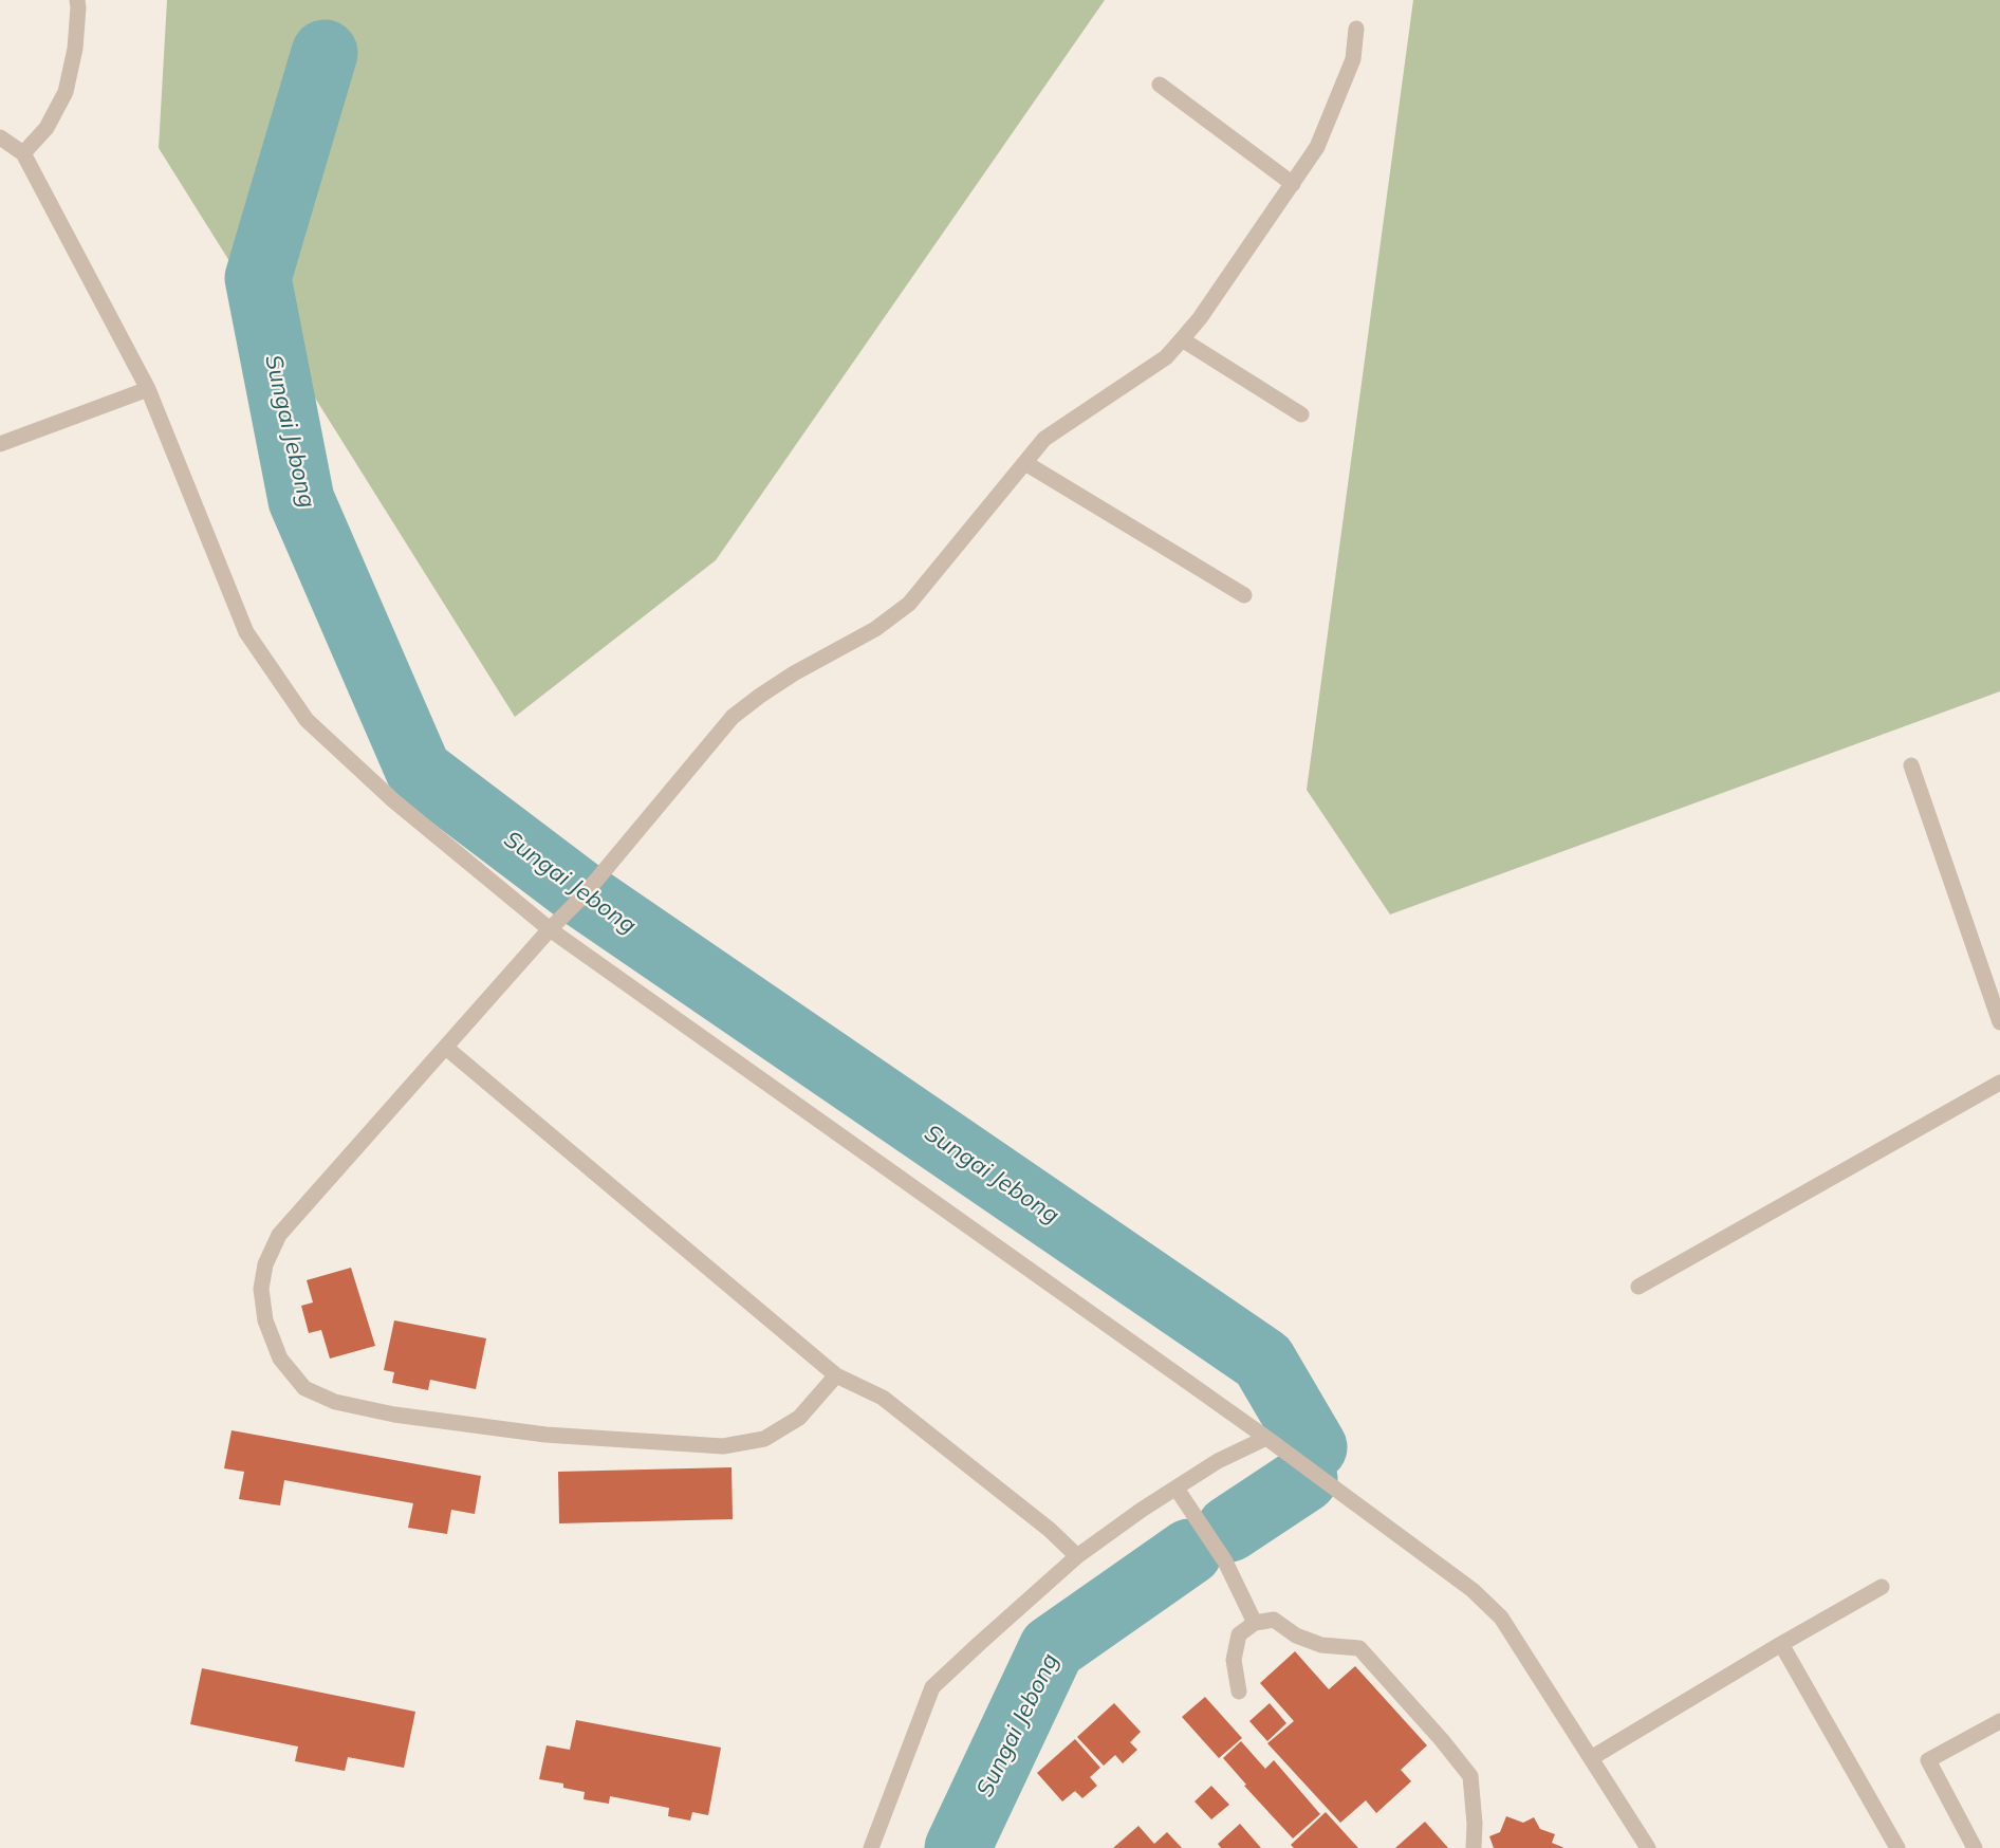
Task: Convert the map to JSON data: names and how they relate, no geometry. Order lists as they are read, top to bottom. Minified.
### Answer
{"water":["Sungai Jebong"]}
